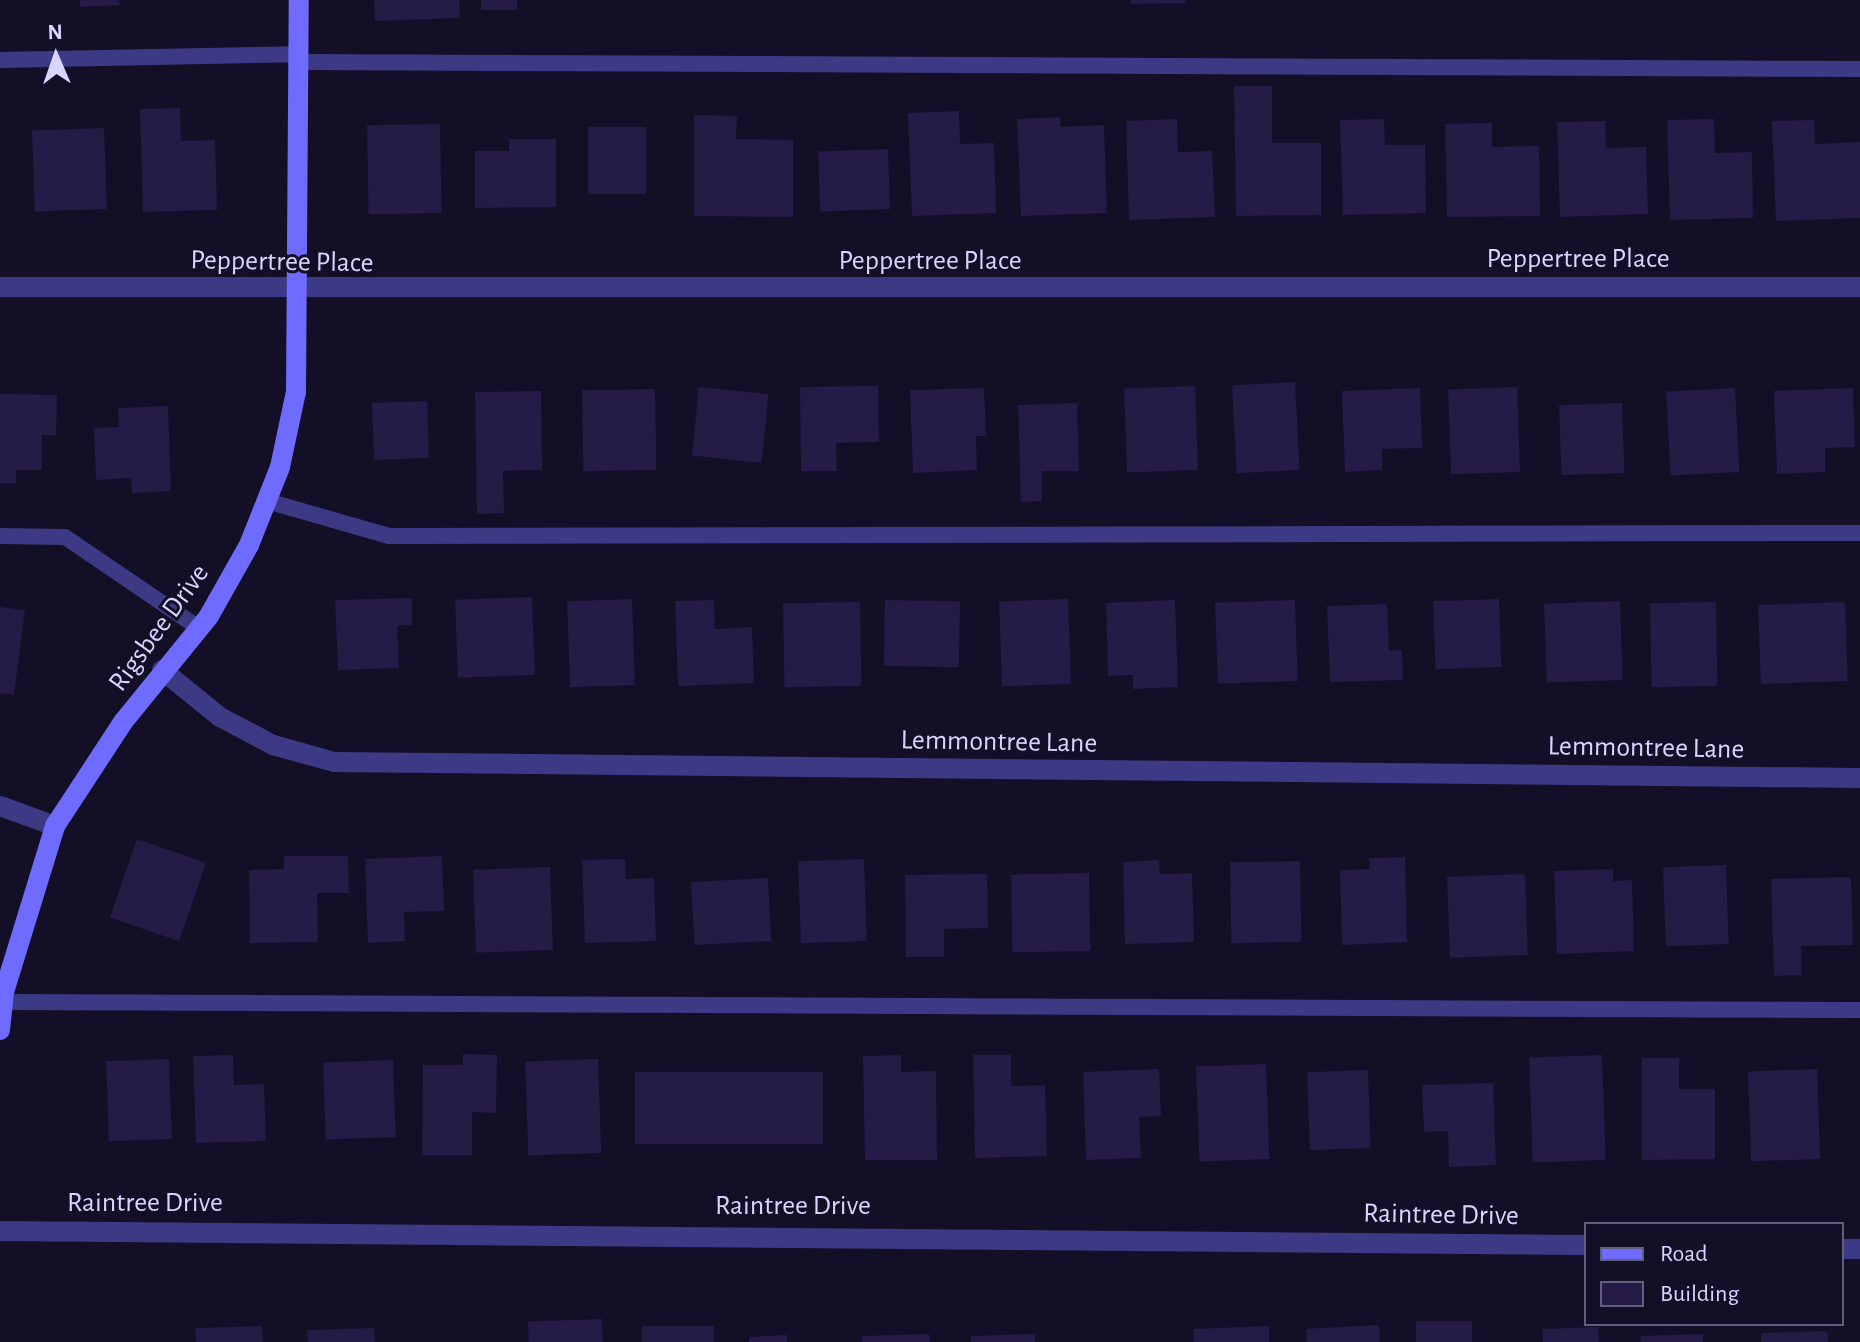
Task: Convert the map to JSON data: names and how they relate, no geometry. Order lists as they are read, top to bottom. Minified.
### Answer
{"streets":{"street":["Peppertree Place","Rigsbee Drive","Lemmontree Lane","Raintree Drive"]},"crossings":[["Peppertree Place","Rigsbee Drive"],["Rigsbee Drive","Lemmontree Lane"]],"legend":["Road","Building"],"north":"top"}
